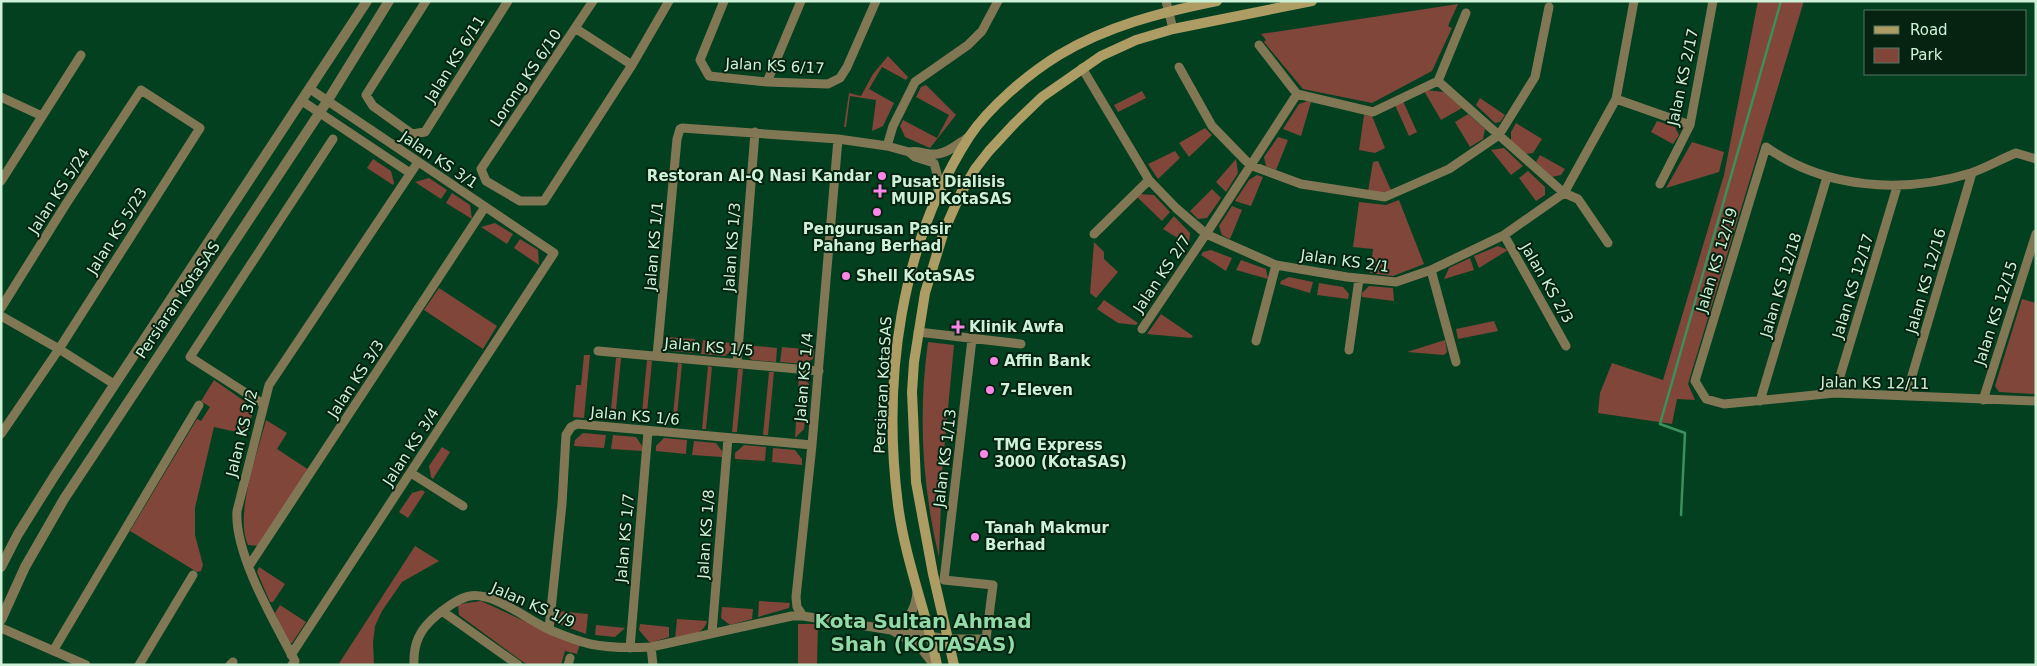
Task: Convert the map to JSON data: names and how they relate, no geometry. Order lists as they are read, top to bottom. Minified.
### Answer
{"streets":{"main road":["Persiaran KotaSAS"],"street":["Jalan KS 6/11","Jalan KS 6/17","Jalan KS 2/17","Lorong KS 6/10","Jalan KS 3/1","Jalan KS 5/24","Jalan KS 5/23","Jalan KS 1/1","Jalan KS 1/3","Jalan KS 12/19","Jalan KS 2/1","Jalan KS 2/7","Jalan KS 12/16","Jalan KS 2/3","Jalan KS 12/18","Jalan KS 12/17","Jalan KS 12/15","Jalan KS 1/5","Jalan KS 1/4","Jalan KS 3/3","Jalan KS 12/11","Jalan KS 1/6","Jalan KS 3/2","Jalan KS 3/4","Jalan KS 1/13","Jalan KS 1/8","Jalan KS 1/7","Jalan KS 1/9"]},"crossings":[["Jalan KS 3/1","Persiaran KotaSAS"],["Jalan KS 3/1","Jalan KS 3/3"],["Jalan KS 3/1","Jalan KS 3/2"],["Jalan KS 3/1","Jalan KS 3/4"],["Jalan KS 5/24","Jalan KS 5/23"],["Jalan KS 1/1","Jalan KS 1/3"],["Jalan KS 1/1","Jalan KS 1/5"],["Jalan KS 1/3","Jalan KS 1/5"],["Jalan KS 12/19","Jalan KS 12/18"],["Jalan KS 12/19","Jalan KS 12/11"],["Jalan KS 2/1","Jalan KS 2/7"],["Jalan KS 2/1","Jalan KS 2/3"],["Jalan KS 2/1","Persiaran KotaSAS"],["Jalan KS 12/16","Jalan KS 12/11"],["Jalan KS 12/18","Jalan KS 12/11"],["Jalan KS 12/17","Jalan KS 12/11"],["Persiaran KotaSAS","Jalan KS 1/9"],["Jalan KS 12/15","Jalan KS 12/11"],["Jalan KS 1/5","Jalan KS 1/4"],["Jalan KS 1/4","Jalan KS 1/6"],["Jalan KS 1/4","Jalan KS 1/9"],["Jalan KS 3/3","Jalan KS 3/2"],["Jalan KS 1/6","Jalan KS 1/8"],["Jalan KS 1/6","Jalan KS 1/7"],["Jalan KS 1/6","Jalan KS 1/9"],["Jalan KS 3/2","Jalan KS 3/4"],["Jalan KS 1/13","Jalan KS 1/9"],["Jalan KS 1/8","Jalan KS 1/9"],["Jalan KS 1/7","Jalan KS 1/9"]],"districts":["Kota Sultan Ahmad Shah (KOTASAS)"],"places":{"other":["Restoran Al-Q Nasi Kandar","Pengurusan Pasir Pahang Berhad","Shell KotaSAS","Affin Bank","7-Eleven","TMG Express 3000 (KotaSAS)","Tanah Makmur Berhad"],"health":["Pusat Dialisis MUIP KotaSAS","Klinik Awfa"]},"legend":["Road","Park"]}
